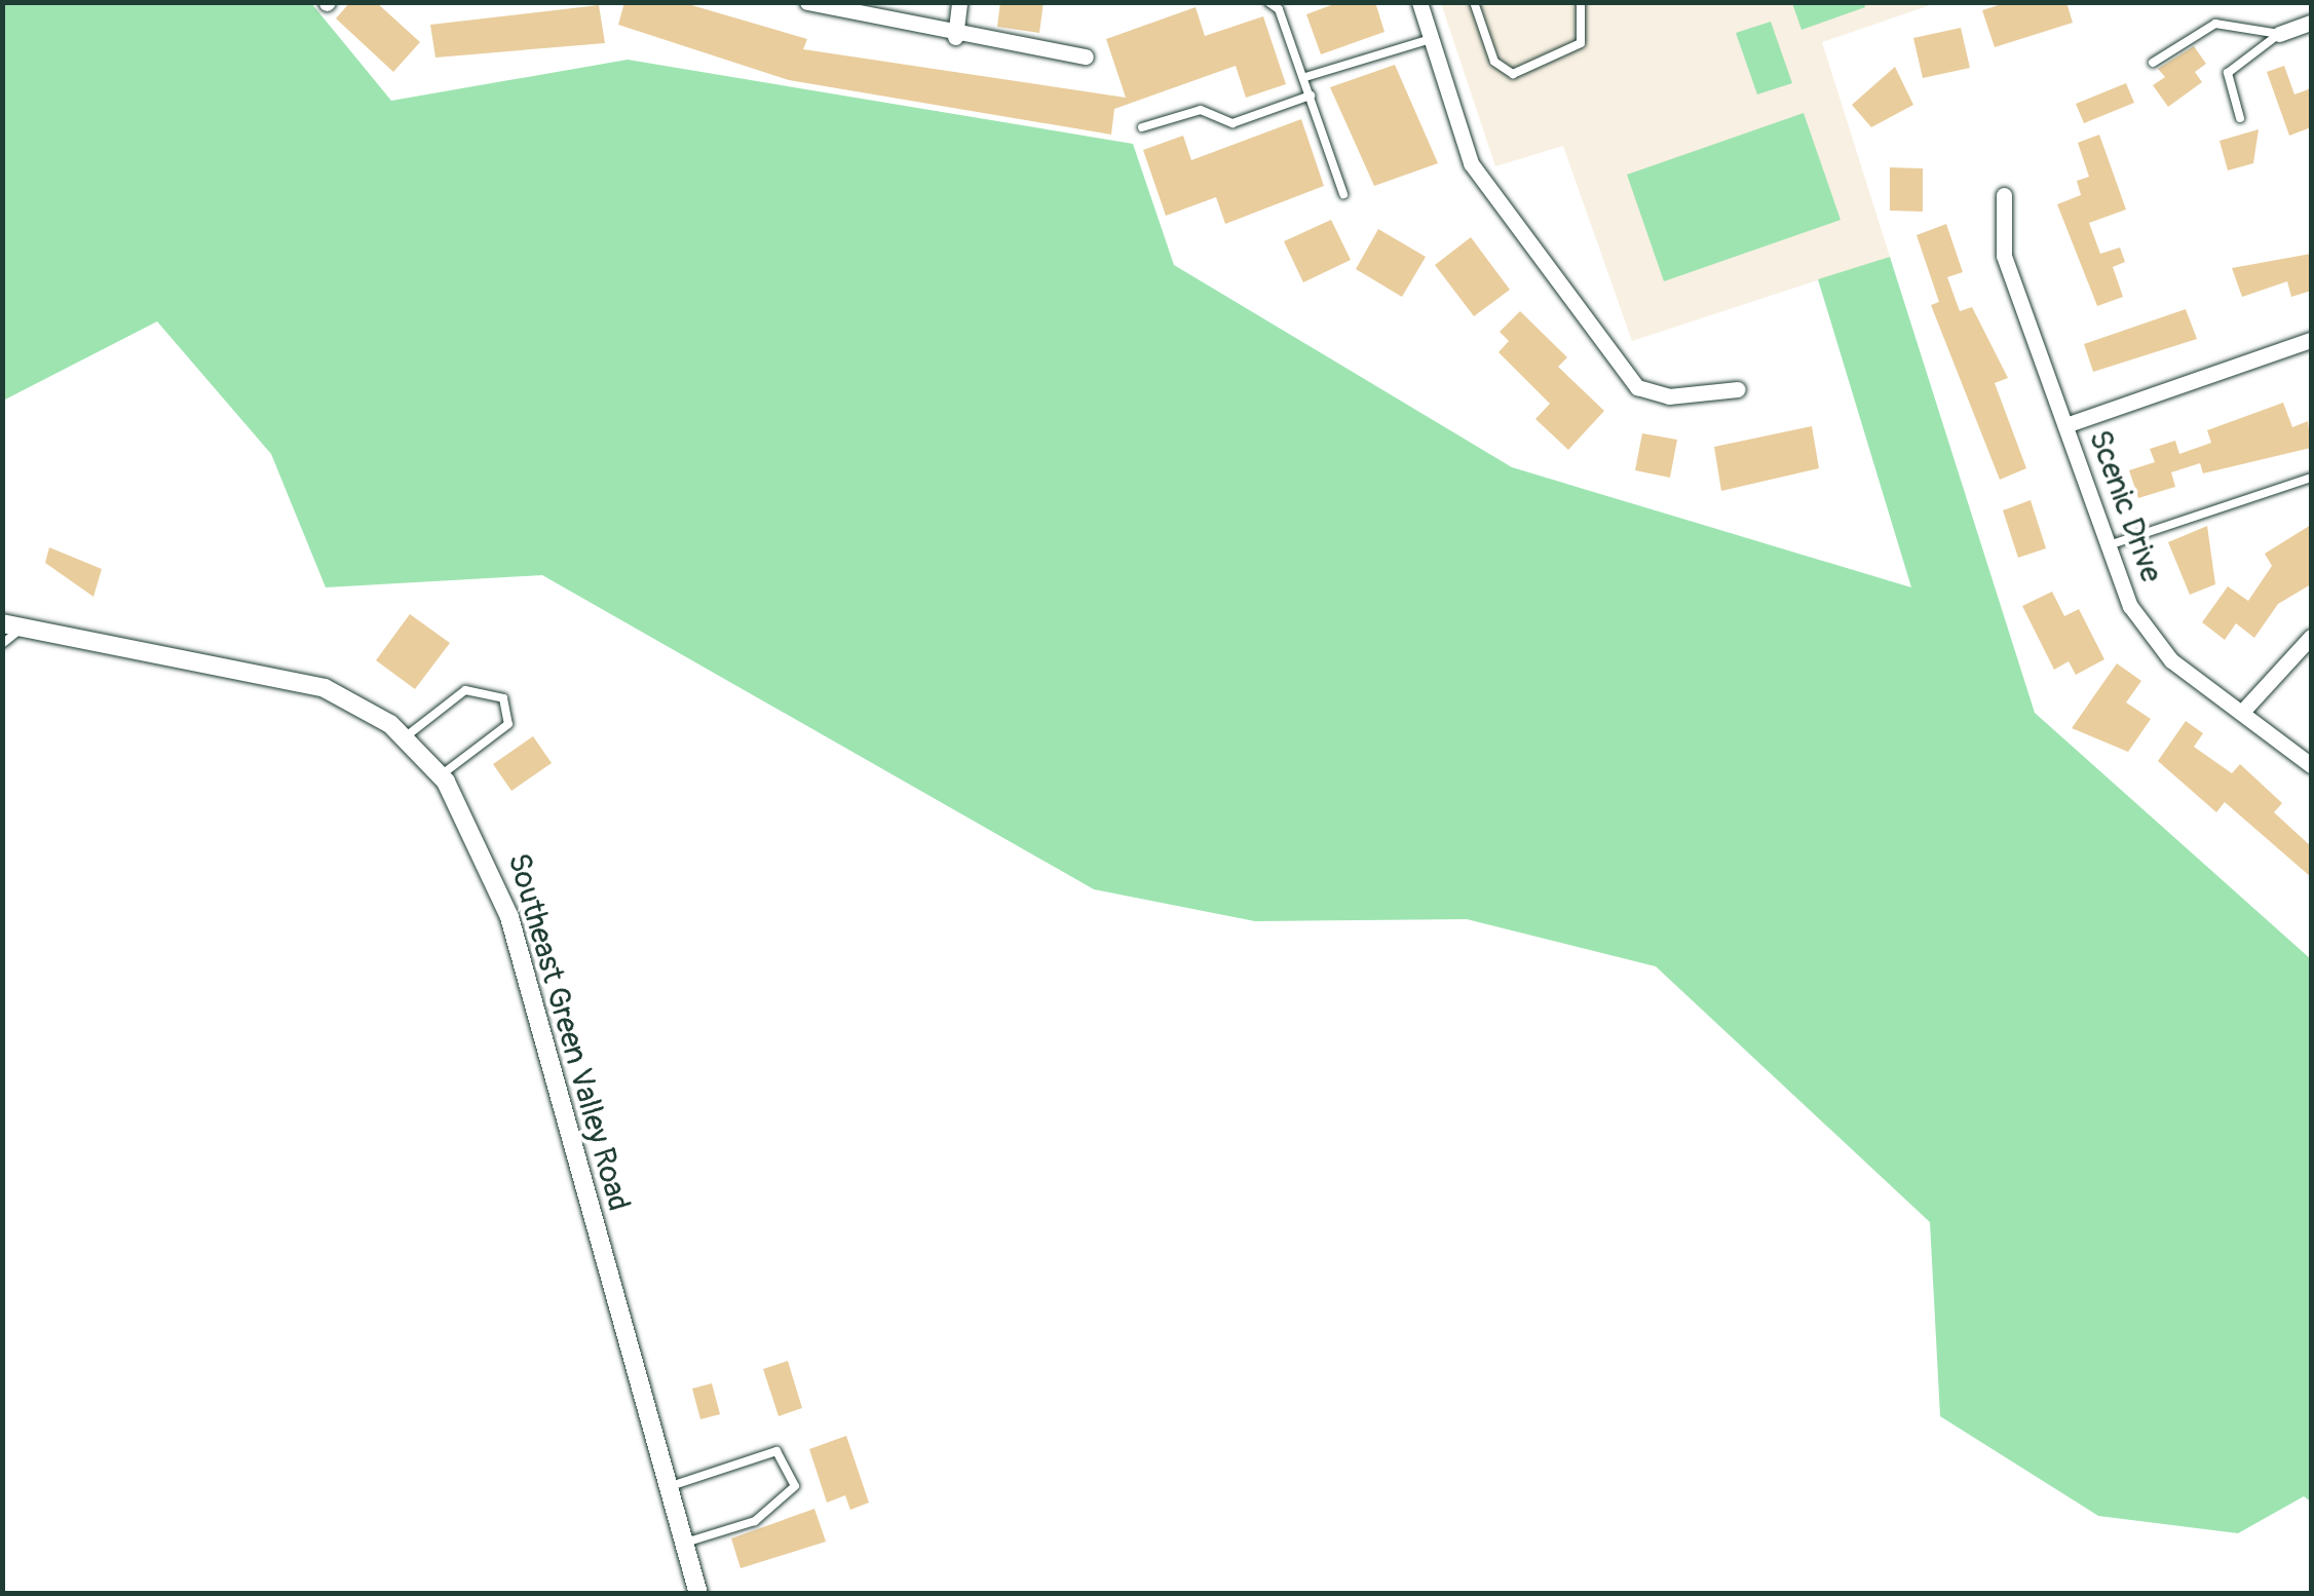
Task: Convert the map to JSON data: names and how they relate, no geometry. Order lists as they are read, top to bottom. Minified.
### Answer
{"streets":{"street":["Scenic Drive","Southeast Green Valley Road"]}}
